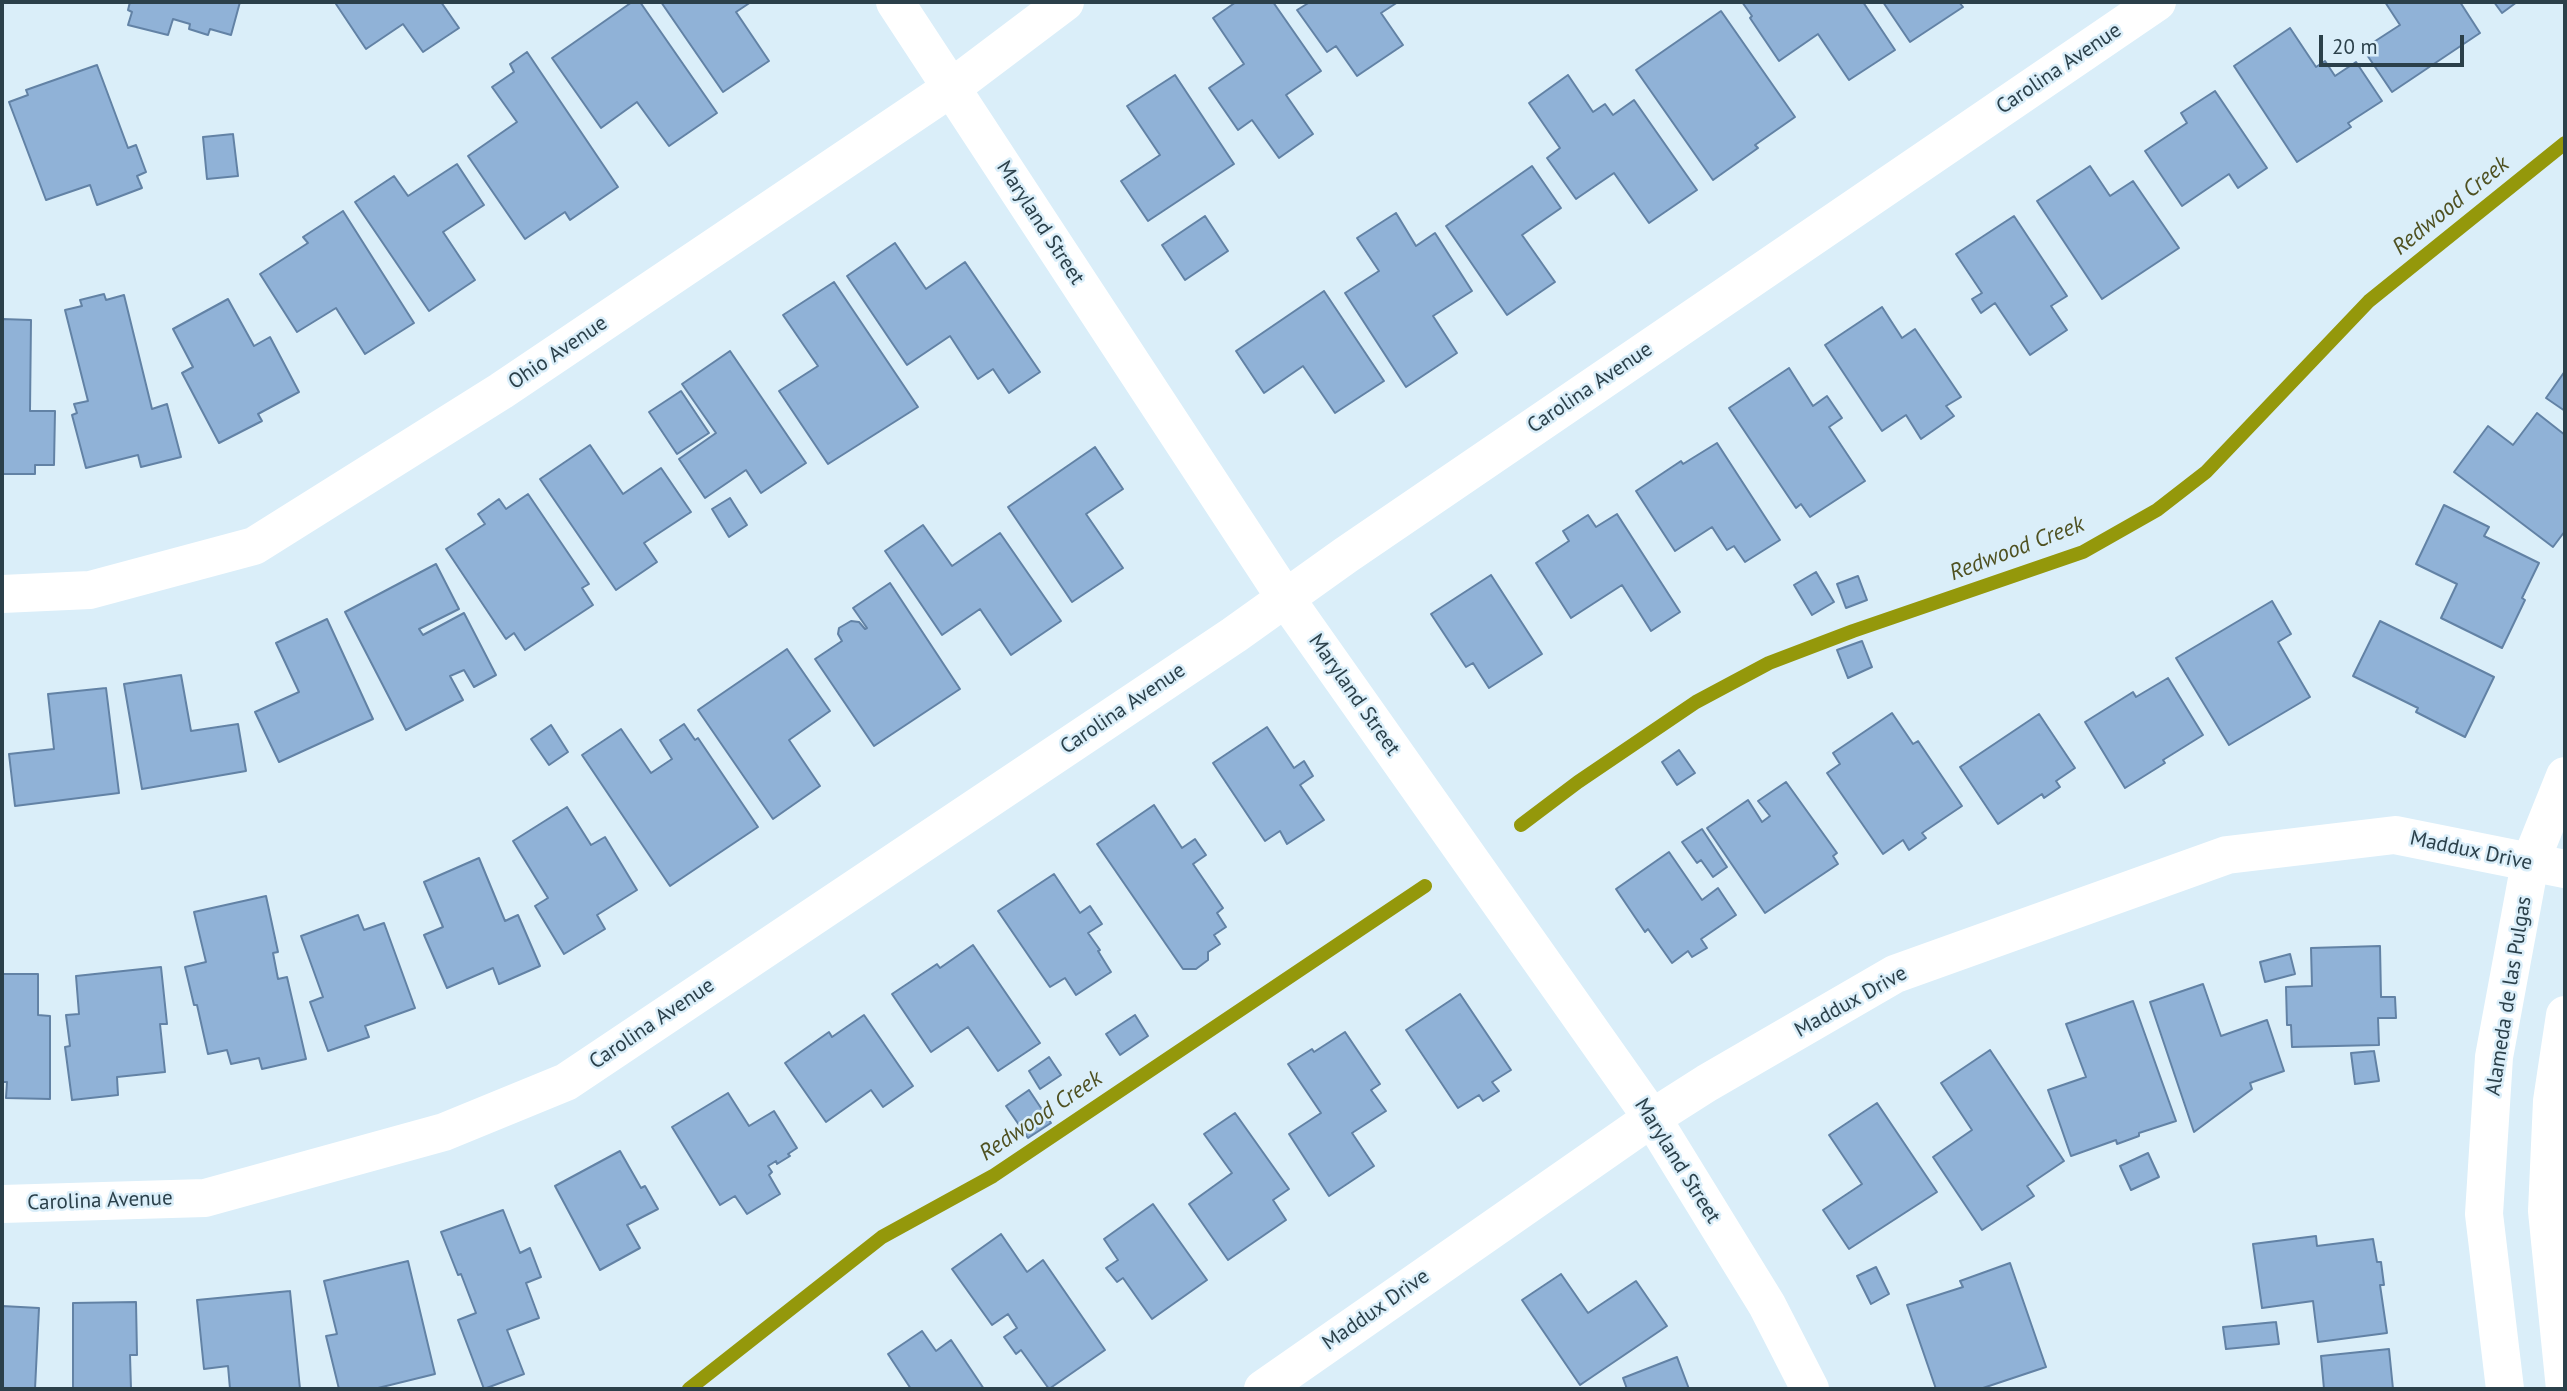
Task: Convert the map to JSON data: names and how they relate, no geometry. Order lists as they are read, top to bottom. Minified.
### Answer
{"streets":{"street":["Carolina Avenue","Maryland Street","Ohio Avenue","Maddux Drive","Alameda de las Pulgas"]},"crossings":[["Carolina Avenue","Maryland Street"],["Maryland Street","Ohio Avenue"],["Maryland Street","Maddux Drive"],["Maddux Drive","Alameda de las Pulgas"]],"water":["Redwood Creek"],"scale_bar":"20 m"}
